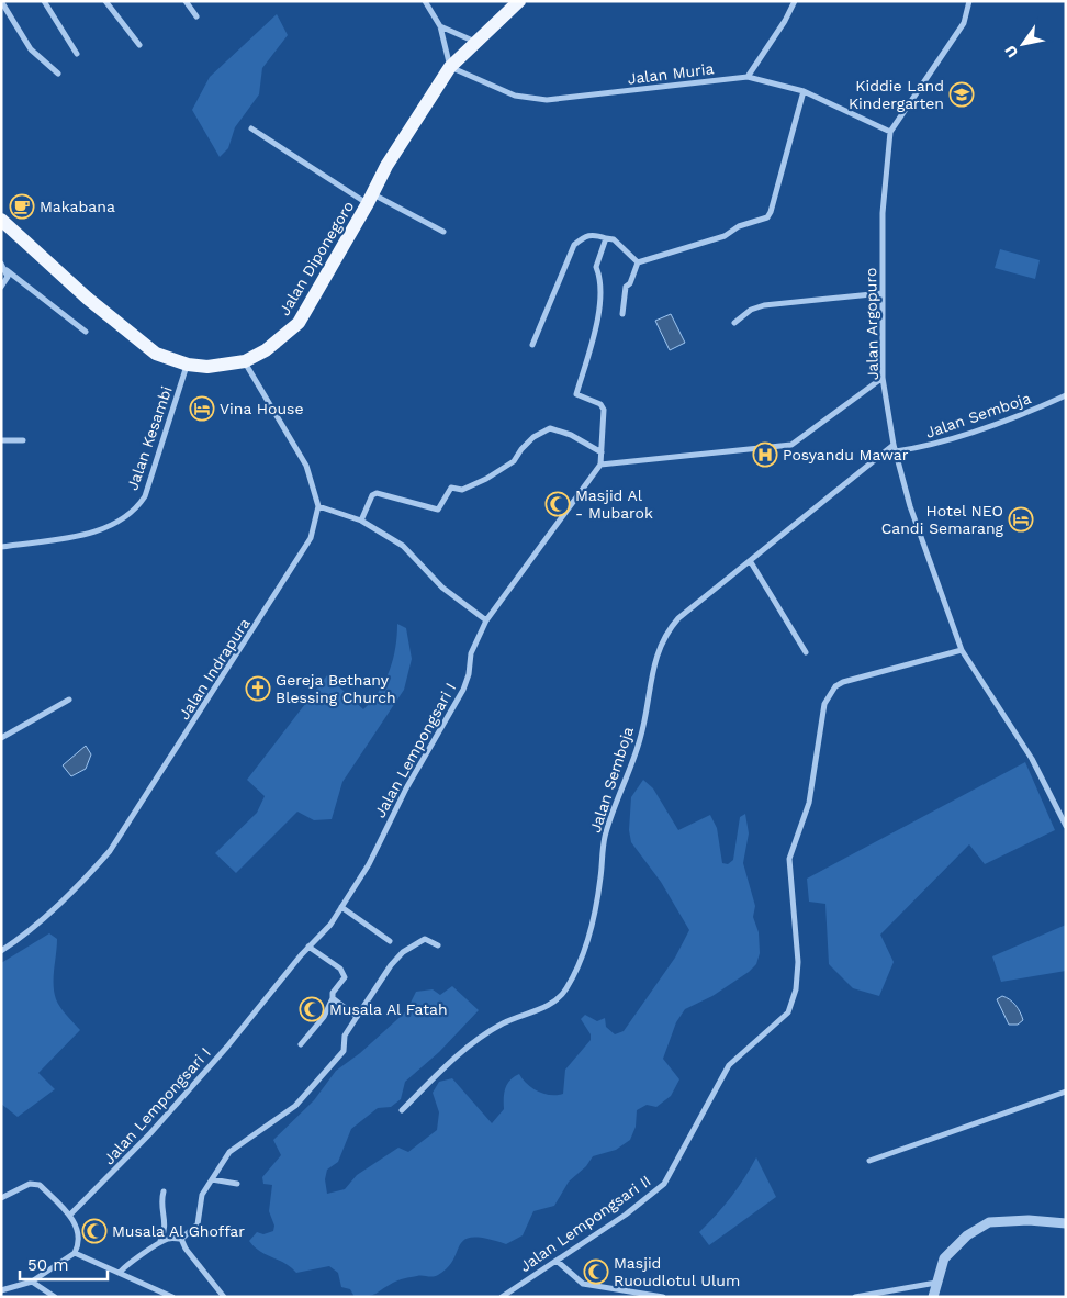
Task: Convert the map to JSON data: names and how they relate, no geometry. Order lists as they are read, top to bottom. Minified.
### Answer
{"streets":{"main road":["Jalan Diponegoro"],"street":["Jalan Muria","Jalan Argopuro","Jalan Semboja","Jalan Kesambi","Jalan Indrapura","Jalan Lempongsari I","Jalan Lempongsari II"]},"crossings":[["Jalan Muria","Jalan Diponegoro"],["Jalan Muria","Jalan Argopuro"],["Jalan Diponegoro","Jalan Kesambi"],["Jalan Diponegoro","Jalan Indrapura"],["Jalan Argopuro","Jalan Semboja"],["Jalan Argopuro","Jalan Lempongsari II"]],"places":{"school or university":["Kiddie Land Kindergarten"],"cafe":["Makabana"],"hotel":["Vina House","Hotel NEO Candi Semarang"],"hospital":["Posyandu Mawar"],"mosque":["Masjid Al - Mubarok","Musala Al Fatah","Musala Al Ghoffar","Masjid Ruoudlotul Ulum"],"church":["Gereja Bethany Blessing Church"]},"scale_bar":"50 m","north":"bottom left"}
